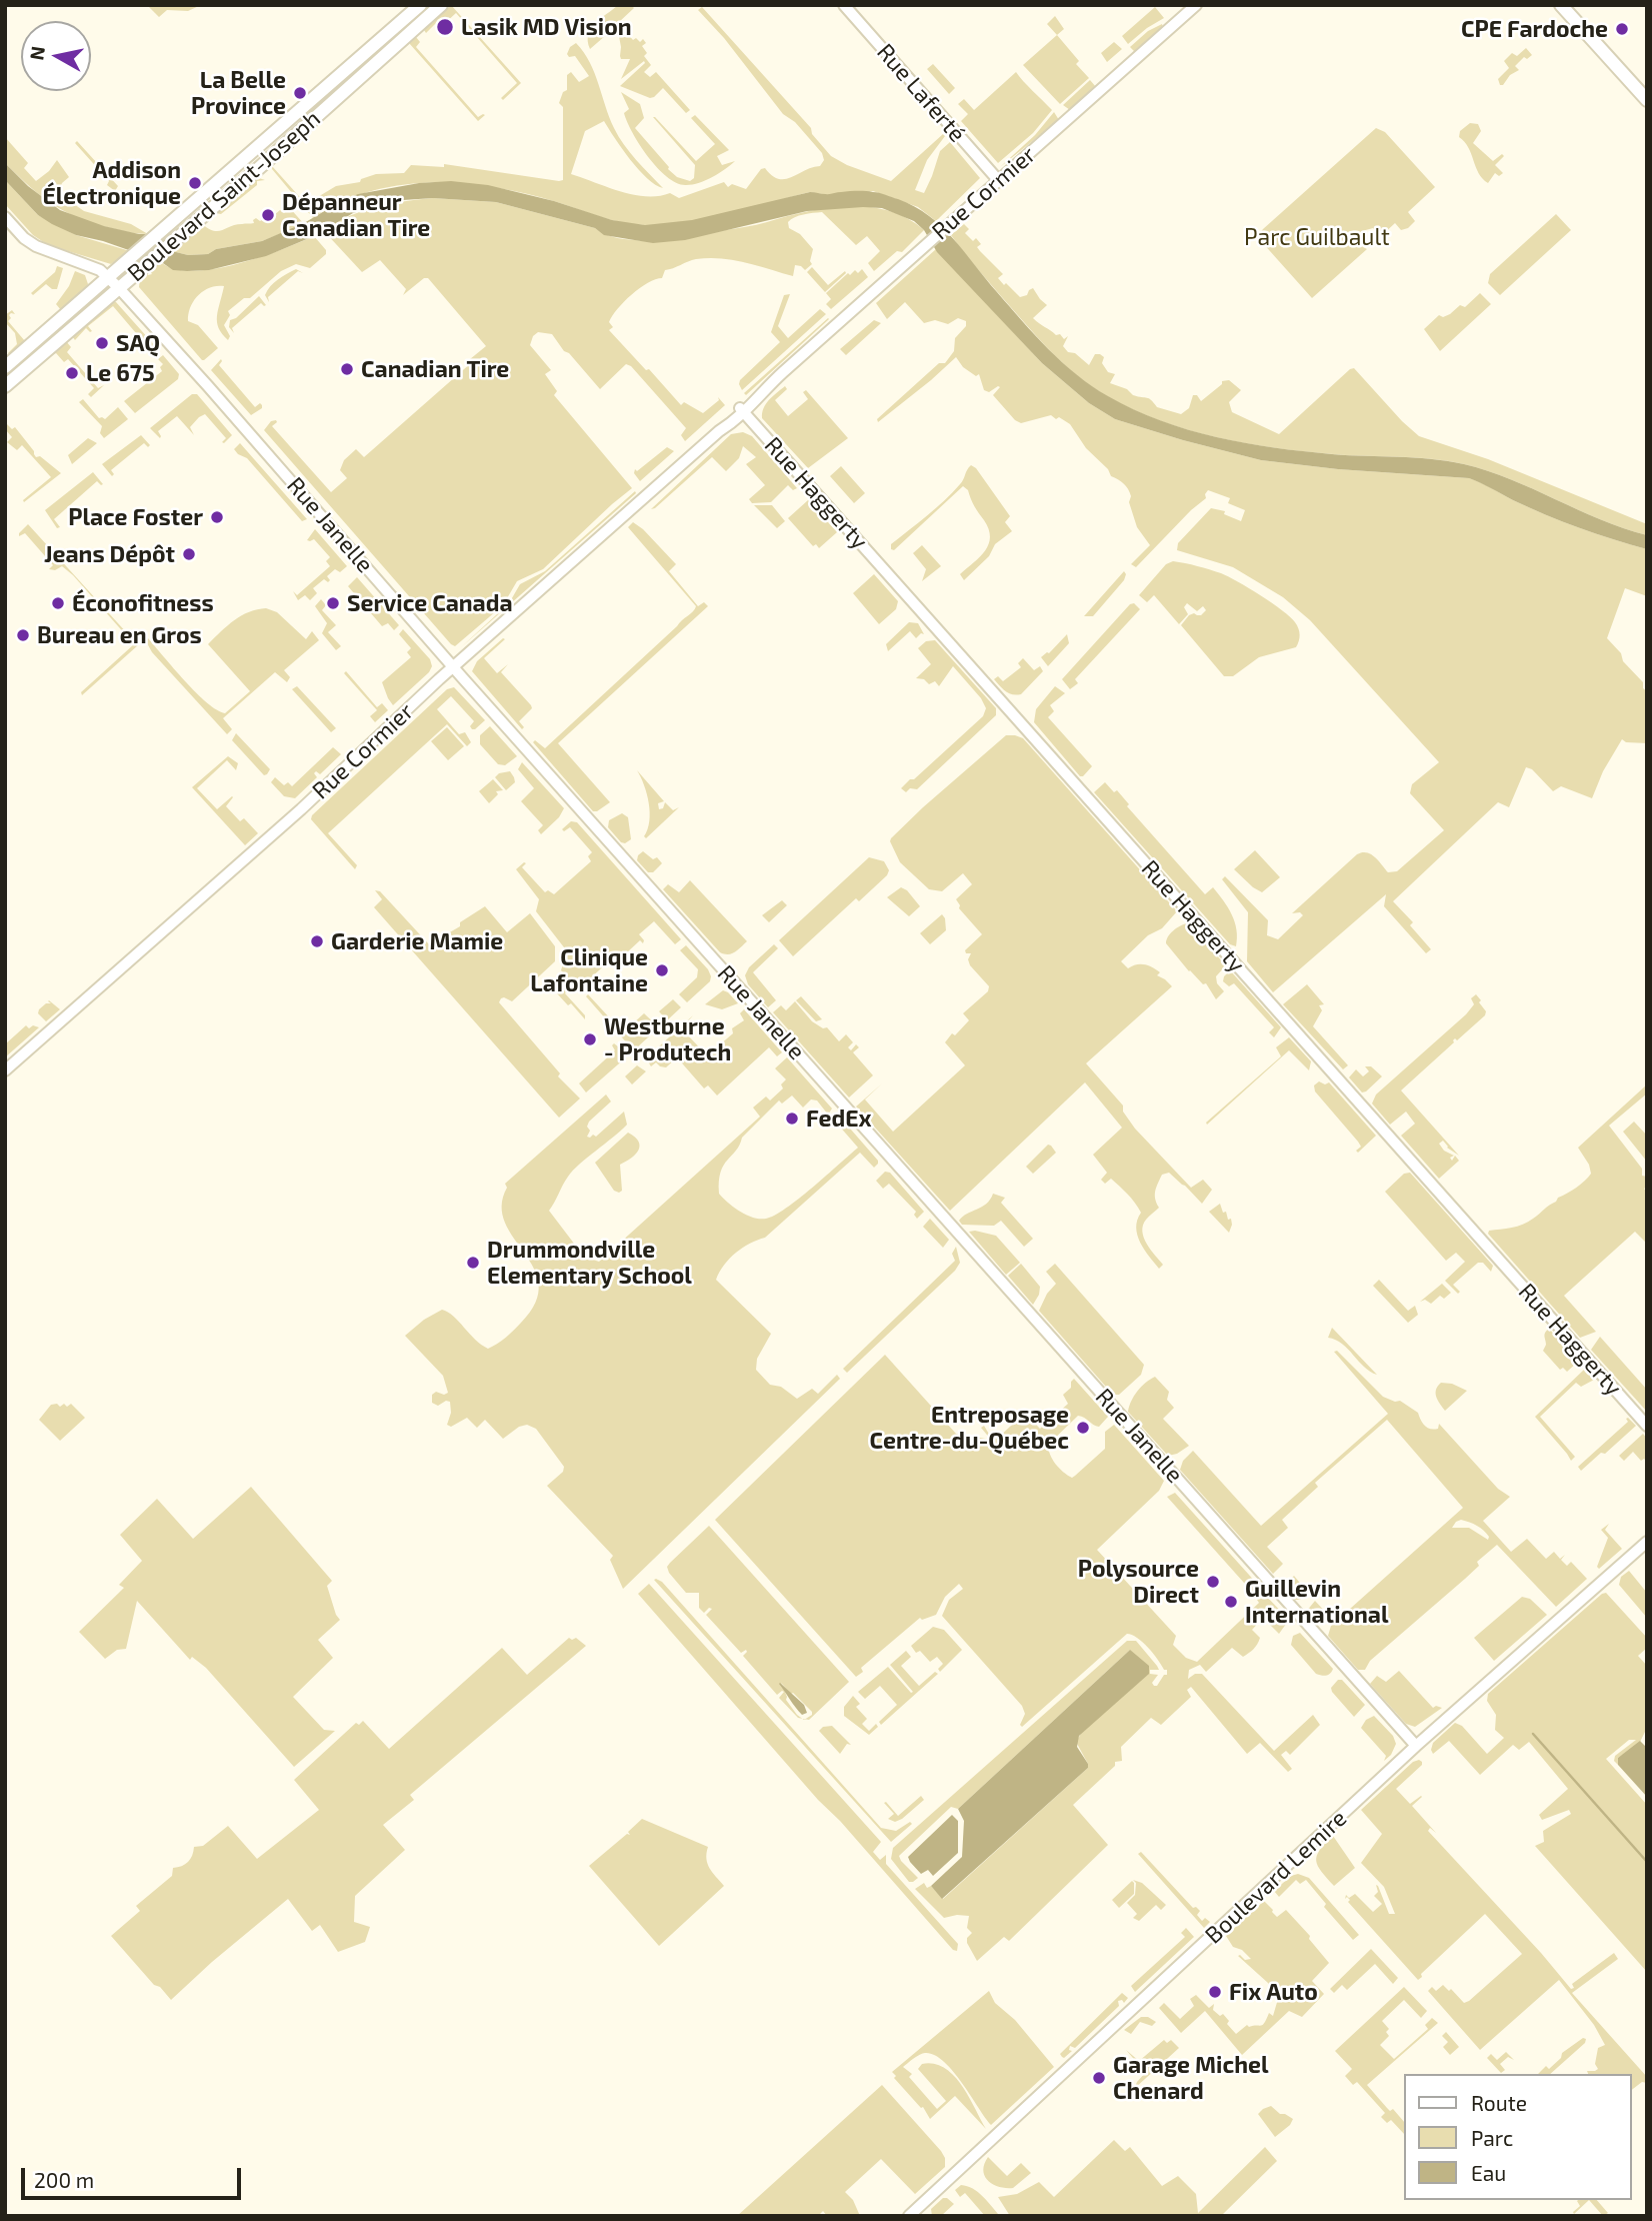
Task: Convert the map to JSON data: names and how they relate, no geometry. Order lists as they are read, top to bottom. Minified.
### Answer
{"streets":{"main road":["Boulevard Saint-Joseph"],"street":["Rue Laferté","Rue Cormier","Rue Haggerty","Rue Janelle","Boulevard Lemire"]},"crossings":[["Rue Laferté","Rue Cormier"],["Rue Cormier","Rue Haggerty"],["Rue Cormier","Rue Janelle"],["Boulevard Saint-Joseph","Rue Janelle"],["Rue Janelle","Boulevard Lemire"]],"parks":["Parc Guilbault"],"places":["Lasik MD Vision","CPE Fardoche","La Belle Province","Addison Électronique","Dépanneur Canadian Tire","SAQ","Canadian Tire","Le 675","Place Foster","Jeans Dépôt","Éconofitness","Service Canada","Bureau en Gros","Garderie Mamie","Clinique Lafontaine","Westburne - Produtech","FedEx","Drummondville Elementary School","Entreposage Centre-du-Québec","Polysource Direct","Guillevin International","Fix Auto","Garage Michel Chenard"],"legend":["Route","Parc","Eau"],"scale_bar":"200 m","north":"left"}
